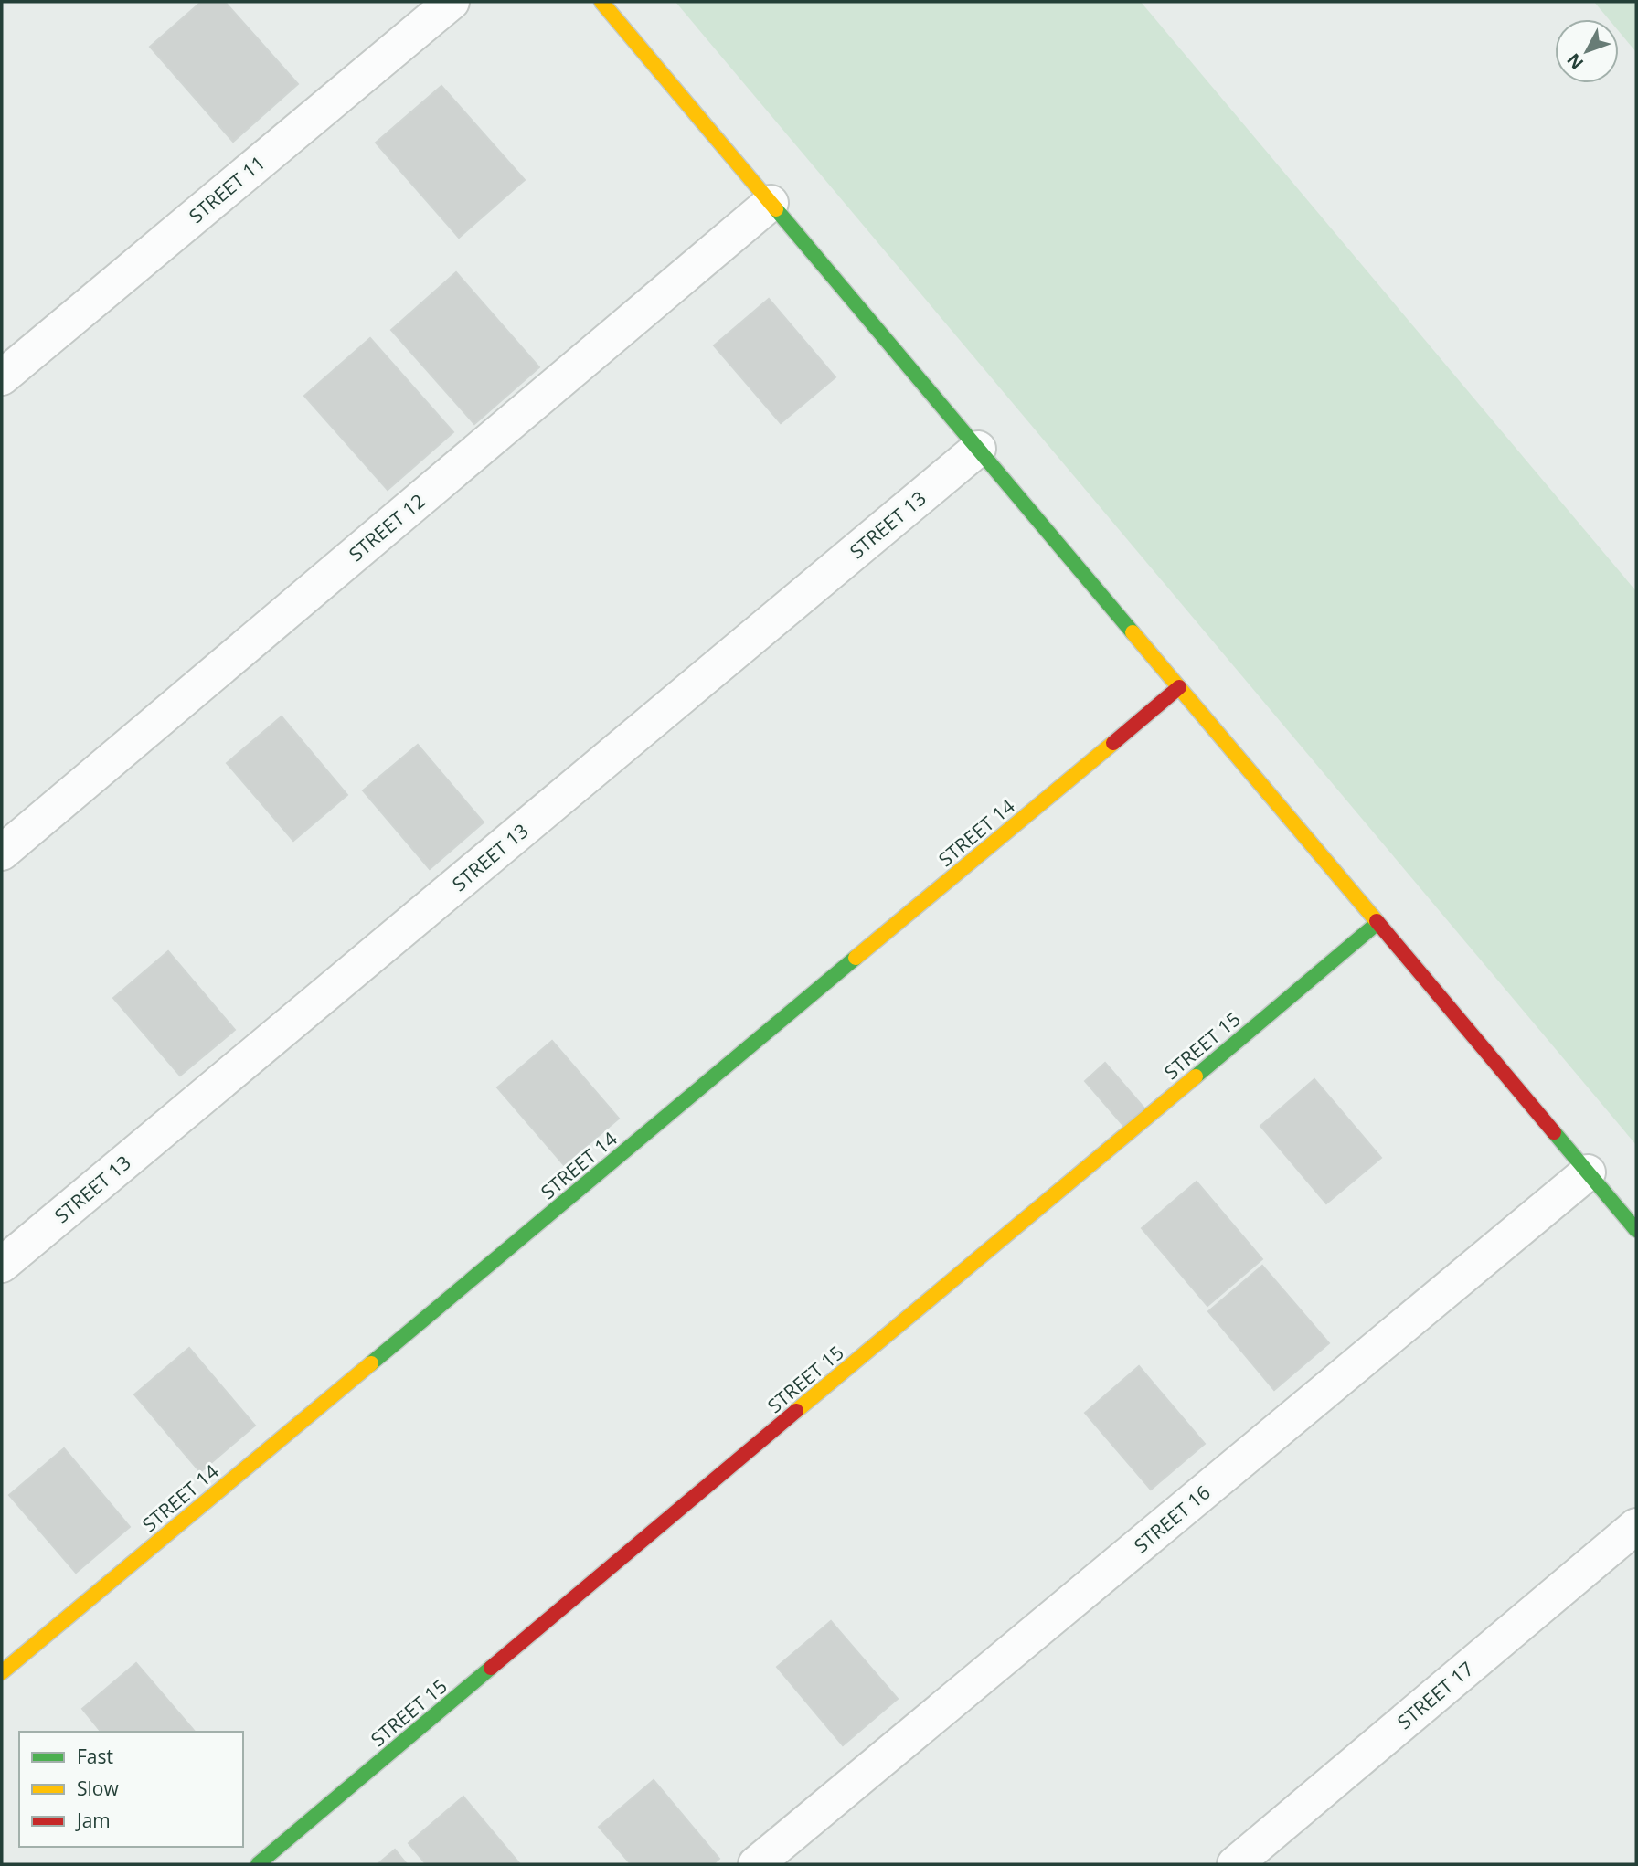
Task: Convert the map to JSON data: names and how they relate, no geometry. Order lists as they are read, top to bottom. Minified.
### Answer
{"streets":{"street":["STREET 11","STREET 13","STREET 12","STREET 14","STREET 15","STREET 16","STREET 17"]},"legend":["Fast","Slow","Jam"],"north":"bottom left"}
